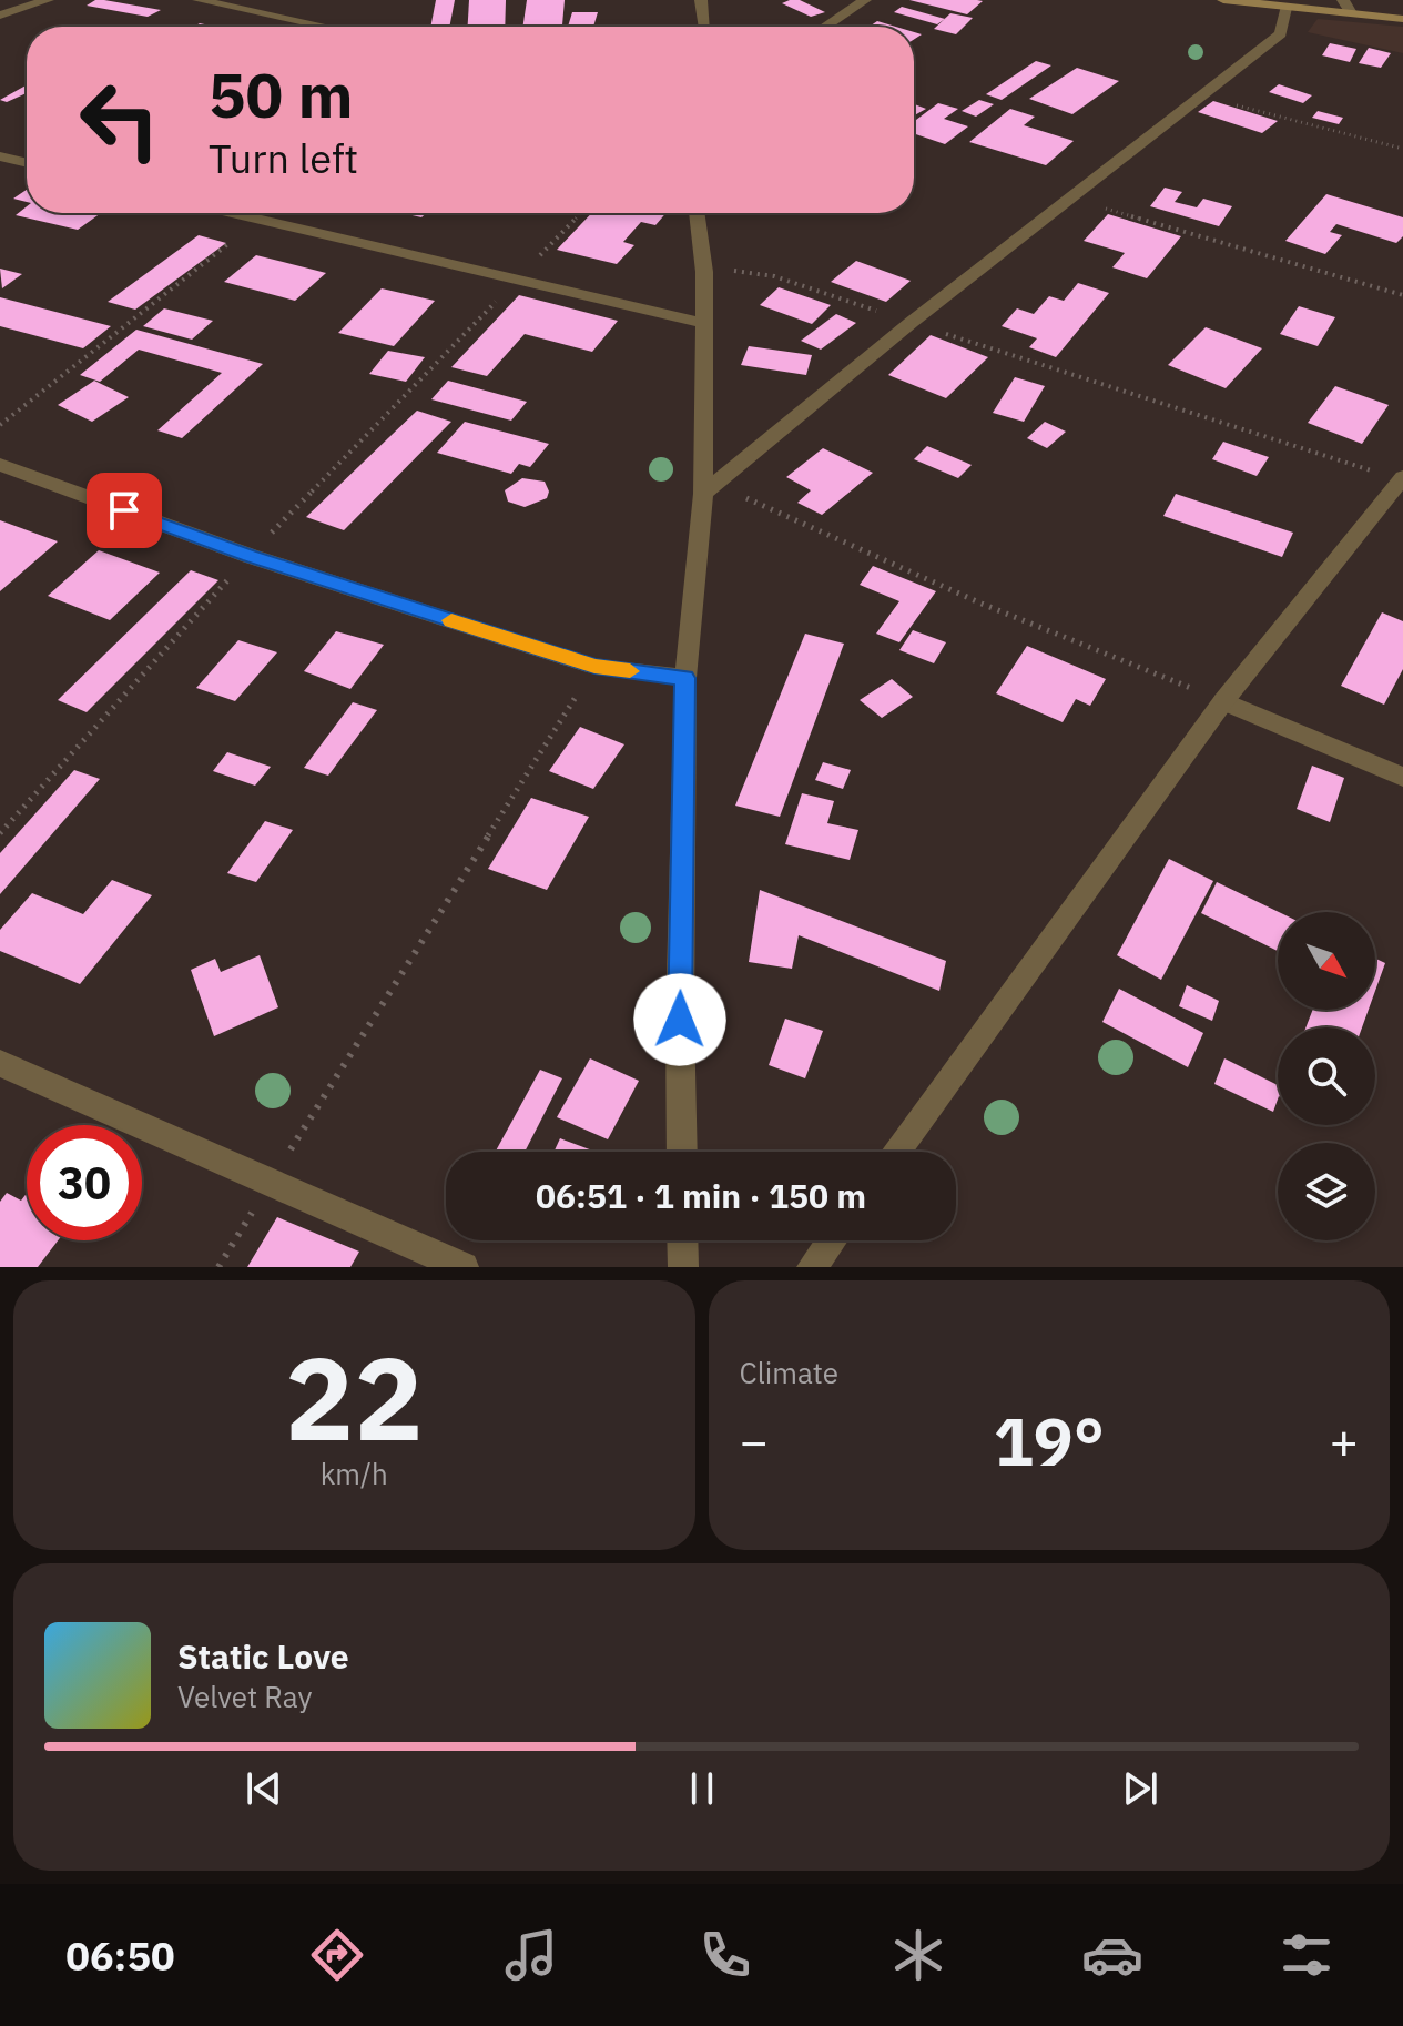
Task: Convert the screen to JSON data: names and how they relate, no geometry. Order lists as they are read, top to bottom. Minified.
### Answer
{"north":"bottom right","page":{"turn":["50 m","Turn left"],"limit":"30","trip":"06:51 · 1 min · 150 m","tile":[["22","km/h"],"Climate"],"heat":["−","19°","+"],"song":["Static Love","Velvet Ray"],"tabs":"06:50"}}
